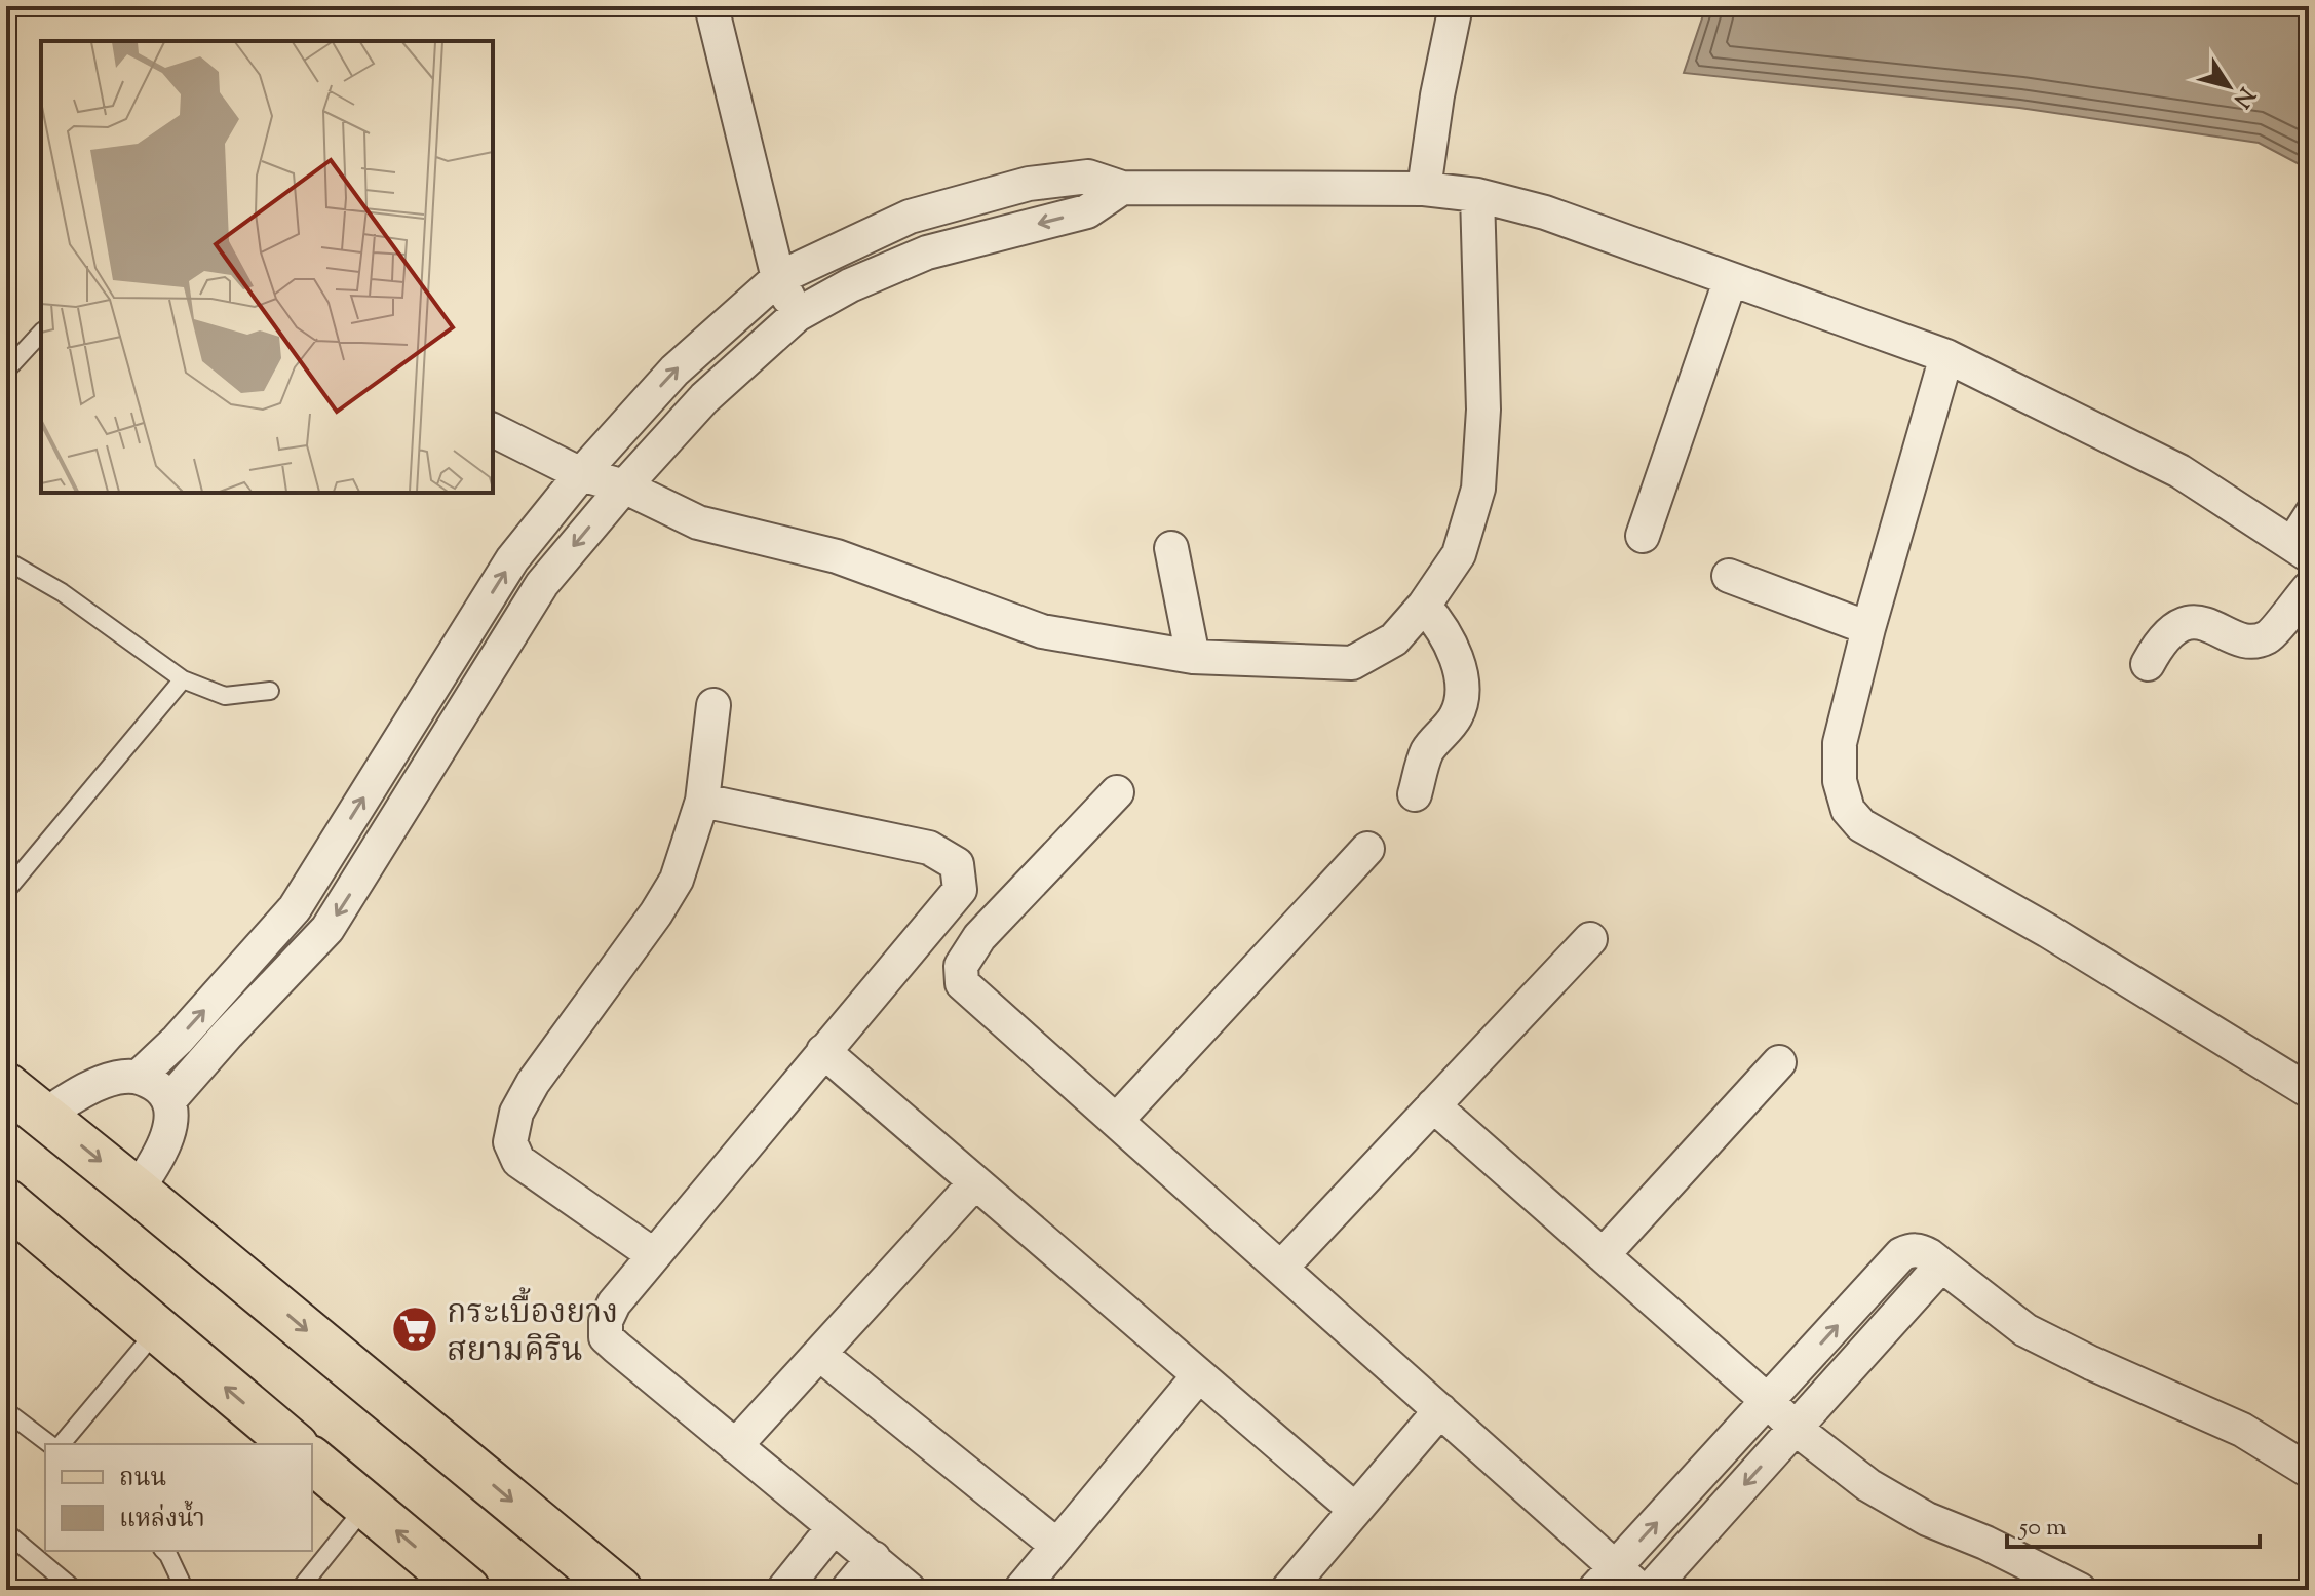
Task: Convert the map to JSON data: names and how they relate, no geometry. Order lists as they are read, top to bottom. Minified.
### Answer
{"places":{"supermarket":["กระเบื้องยาง สยามคิริน"]},"legend":["ถนน","แหล่งน้ำ"],"scale_bar":"50 m","north":"bottom right"}
